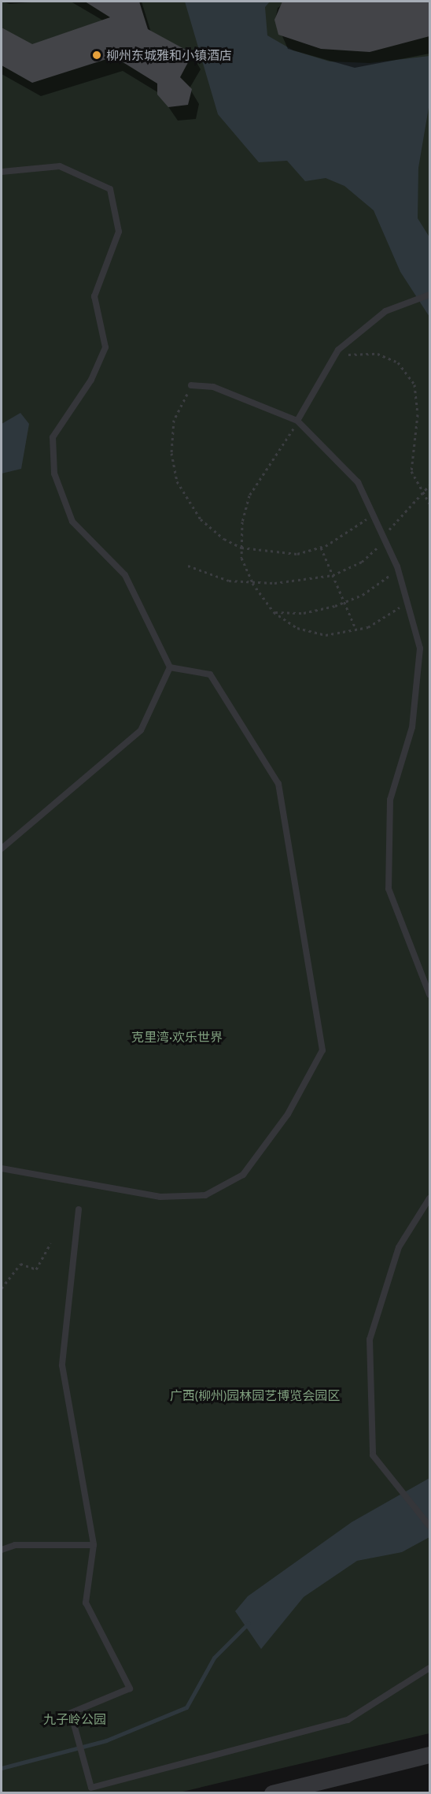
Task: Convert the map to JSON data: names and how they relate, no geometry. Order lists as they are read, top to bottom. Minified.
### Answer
{"parks":["克里湾·欢乐世界","广西(柳州)园林园艺博览会园区","九子岭公园"],"places":["柳州东城雅和小镇酒店"]}
